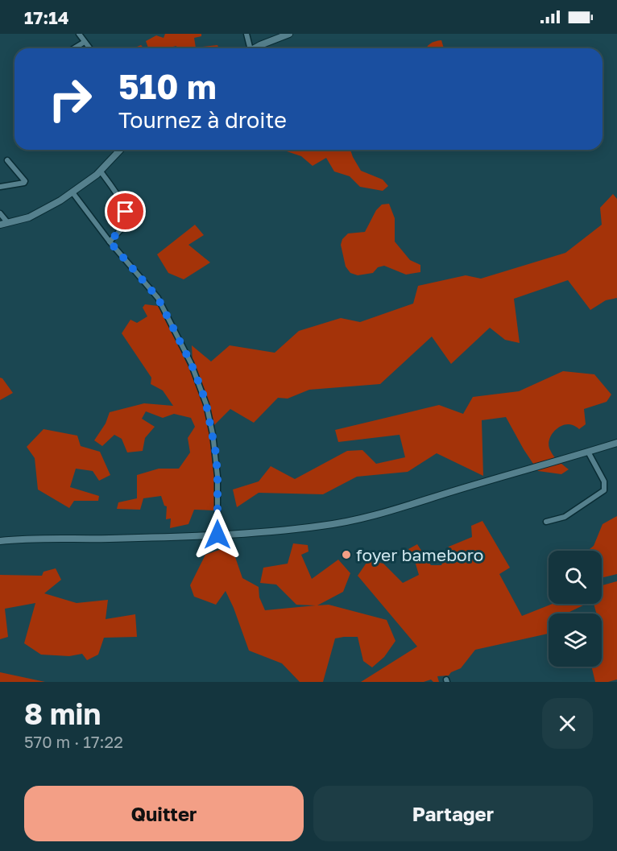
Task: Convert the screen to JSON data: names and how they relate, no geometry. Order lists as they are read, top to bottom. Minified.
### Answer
{"places":["foyer bameboro"],"page":{"status":"17:14","turn":["510 m","Tournez à droite"],"heading":["8 min","570 m · 17:22"],"buttons":["Quitter","Partager"]}}
